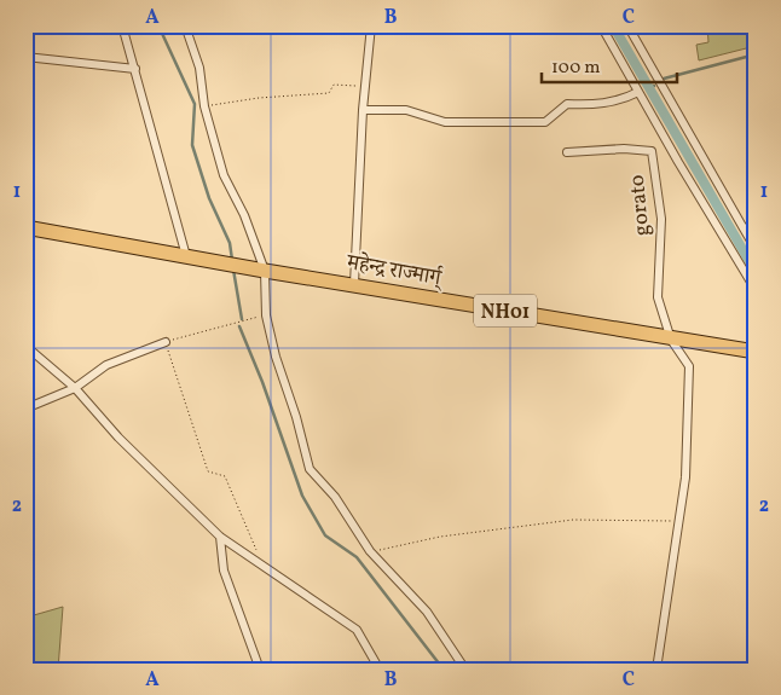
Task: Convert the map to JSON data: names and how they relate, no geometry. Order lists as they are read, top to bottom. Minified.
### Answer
{"streets":{"highway":["महेन्द्र राज्मार्ग्","NH01"],"street":["gorato"]},"crossings":[["gorato","महेन्द्र राज्मार्ग्"]],"scale_bar":"100 m","grid":{"columns":["A","B","C"],"rows":["1","2"]}}
